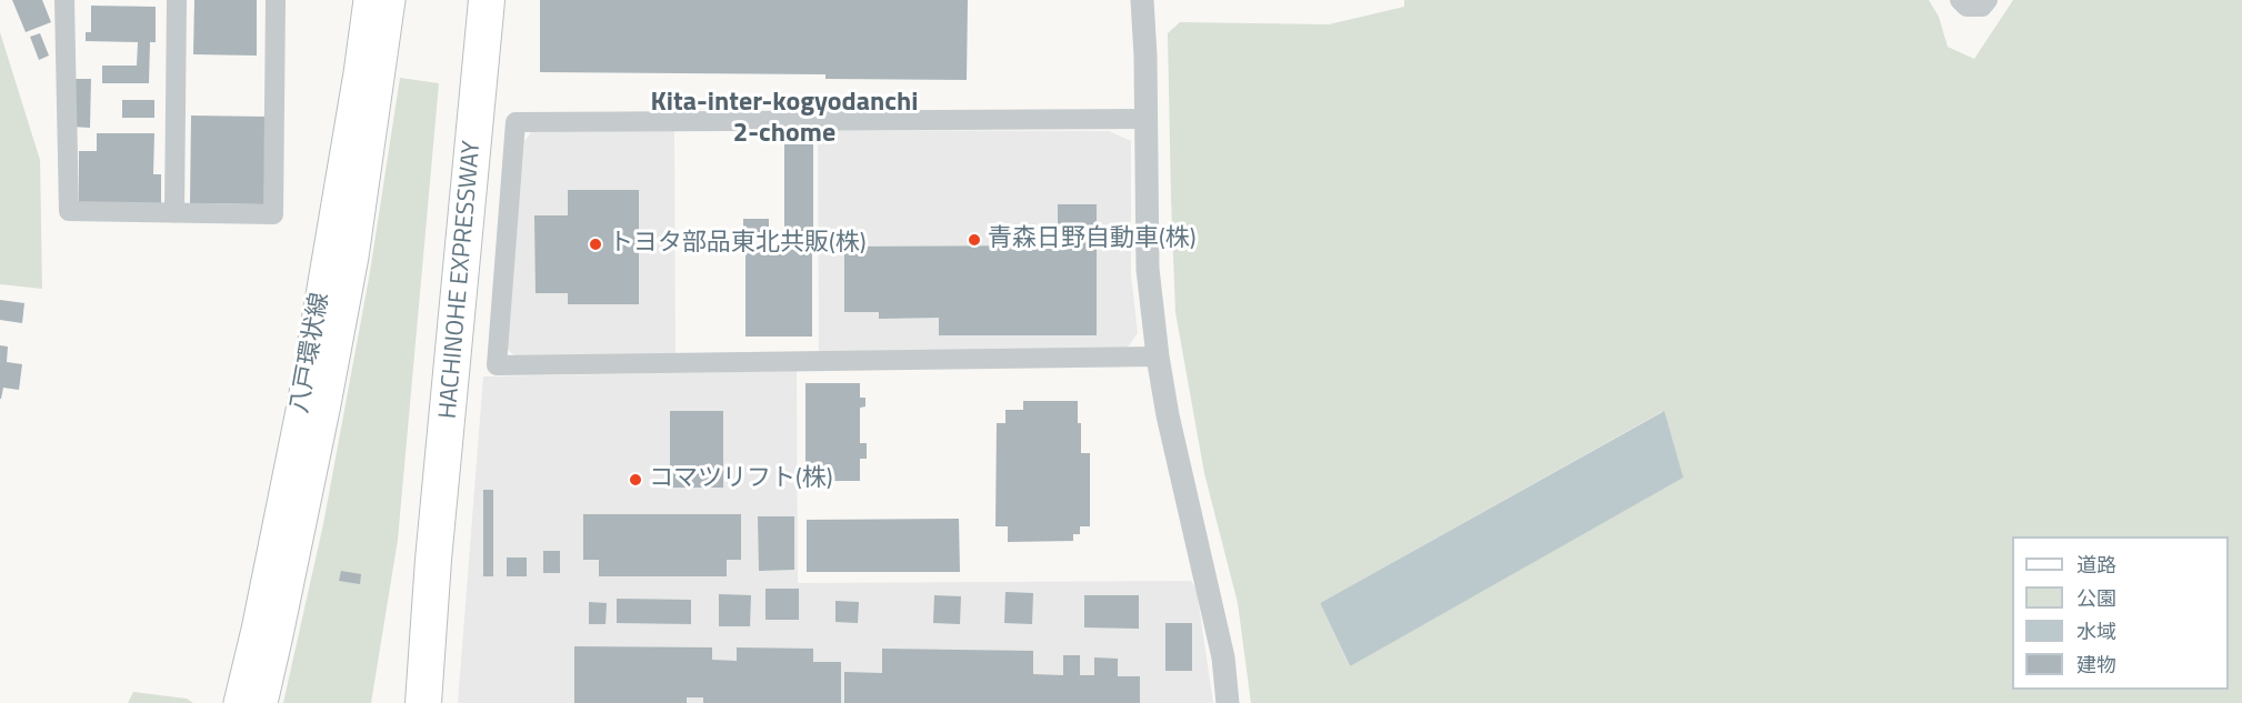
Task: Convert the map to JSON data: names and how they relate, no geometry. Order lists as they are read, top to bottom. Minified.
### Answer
{"streets":{"highway":["HACHINOHE EXPRESSWAY"],"main road":["八戸環状線"]},"districts":["Kita-inter-kogyodanchi 2-chome"],"places":["青森日野自動車(株)","トヨタ部品東北共販(株)","コマツリフト(株)"],"legend":["道路","公園","水域","建物"]}
